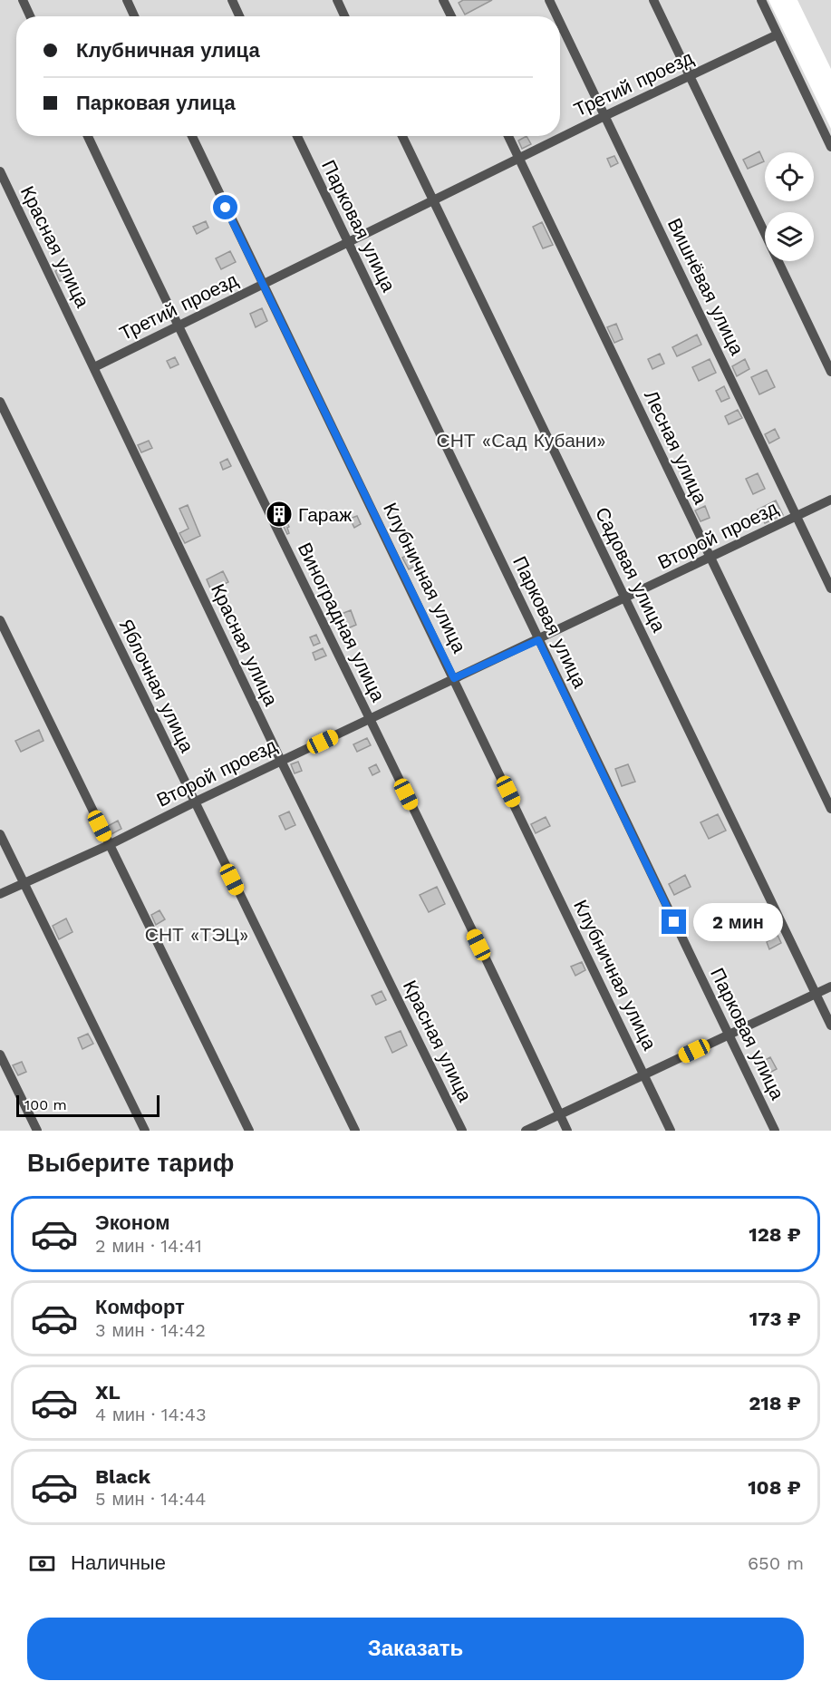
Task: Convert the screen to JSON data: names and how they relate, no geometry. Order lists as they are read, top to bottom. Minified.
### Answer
{"streets":{"street":["Третий проезд","Парковая улица","Красная улица","Вишнёвая улица","Лесная улица","Второй проезд","Садовая улица","Клубничная улица","Виноградная улица","Яблочная улица"]},"crossings":[["Третий проезд","Парковая улица"],["Третий проезд","Красная улица"],["Третий проезд","Вишнёвая улица"],["Третий проезд","Лесная улица"],["Третий проезд","Садовая улица"],["Третий проезд","Клубничная улица"],["Третий проезд","Виноградная улица"],["Парковая улица","Второй проезд"],["Красная улица","Второй проезд"],["Вишнёвая улица","Второй проезд"],["Лесная улица","Второй проезд"],["Второй проезд","Садовая улица"],["Второй проезд","Клубничная улица"],["Второй проезд","Виноградная улица"],["Второй проезд","Яблочная улица"]],"parks":["СНТ «Сад Кубани»","СНТ «ТЭЦ»"],"places":{"building":["Гараж"]},"scale_bar":"100 m","page":{"banner":["Клубничная улица","Парковая улица"],"bubble":"2 мин","scale":"100 m","heading":"Выберите тариф","list":[{"name":"Эконом","note":"2 мин · 14:41","value":"128 ₽"},{"name":"Комфорт","note":"3 мин · 14:42","value":"173 ₽"},{"name":"XL","note":"4 мин · 14:43","value":"218 ₽"},{"name":"Black","note":"5 мин · 14:44","value":"108 ₽"}],"pay":["Наличные","650 m"],"buttons":"Заказать"}}
